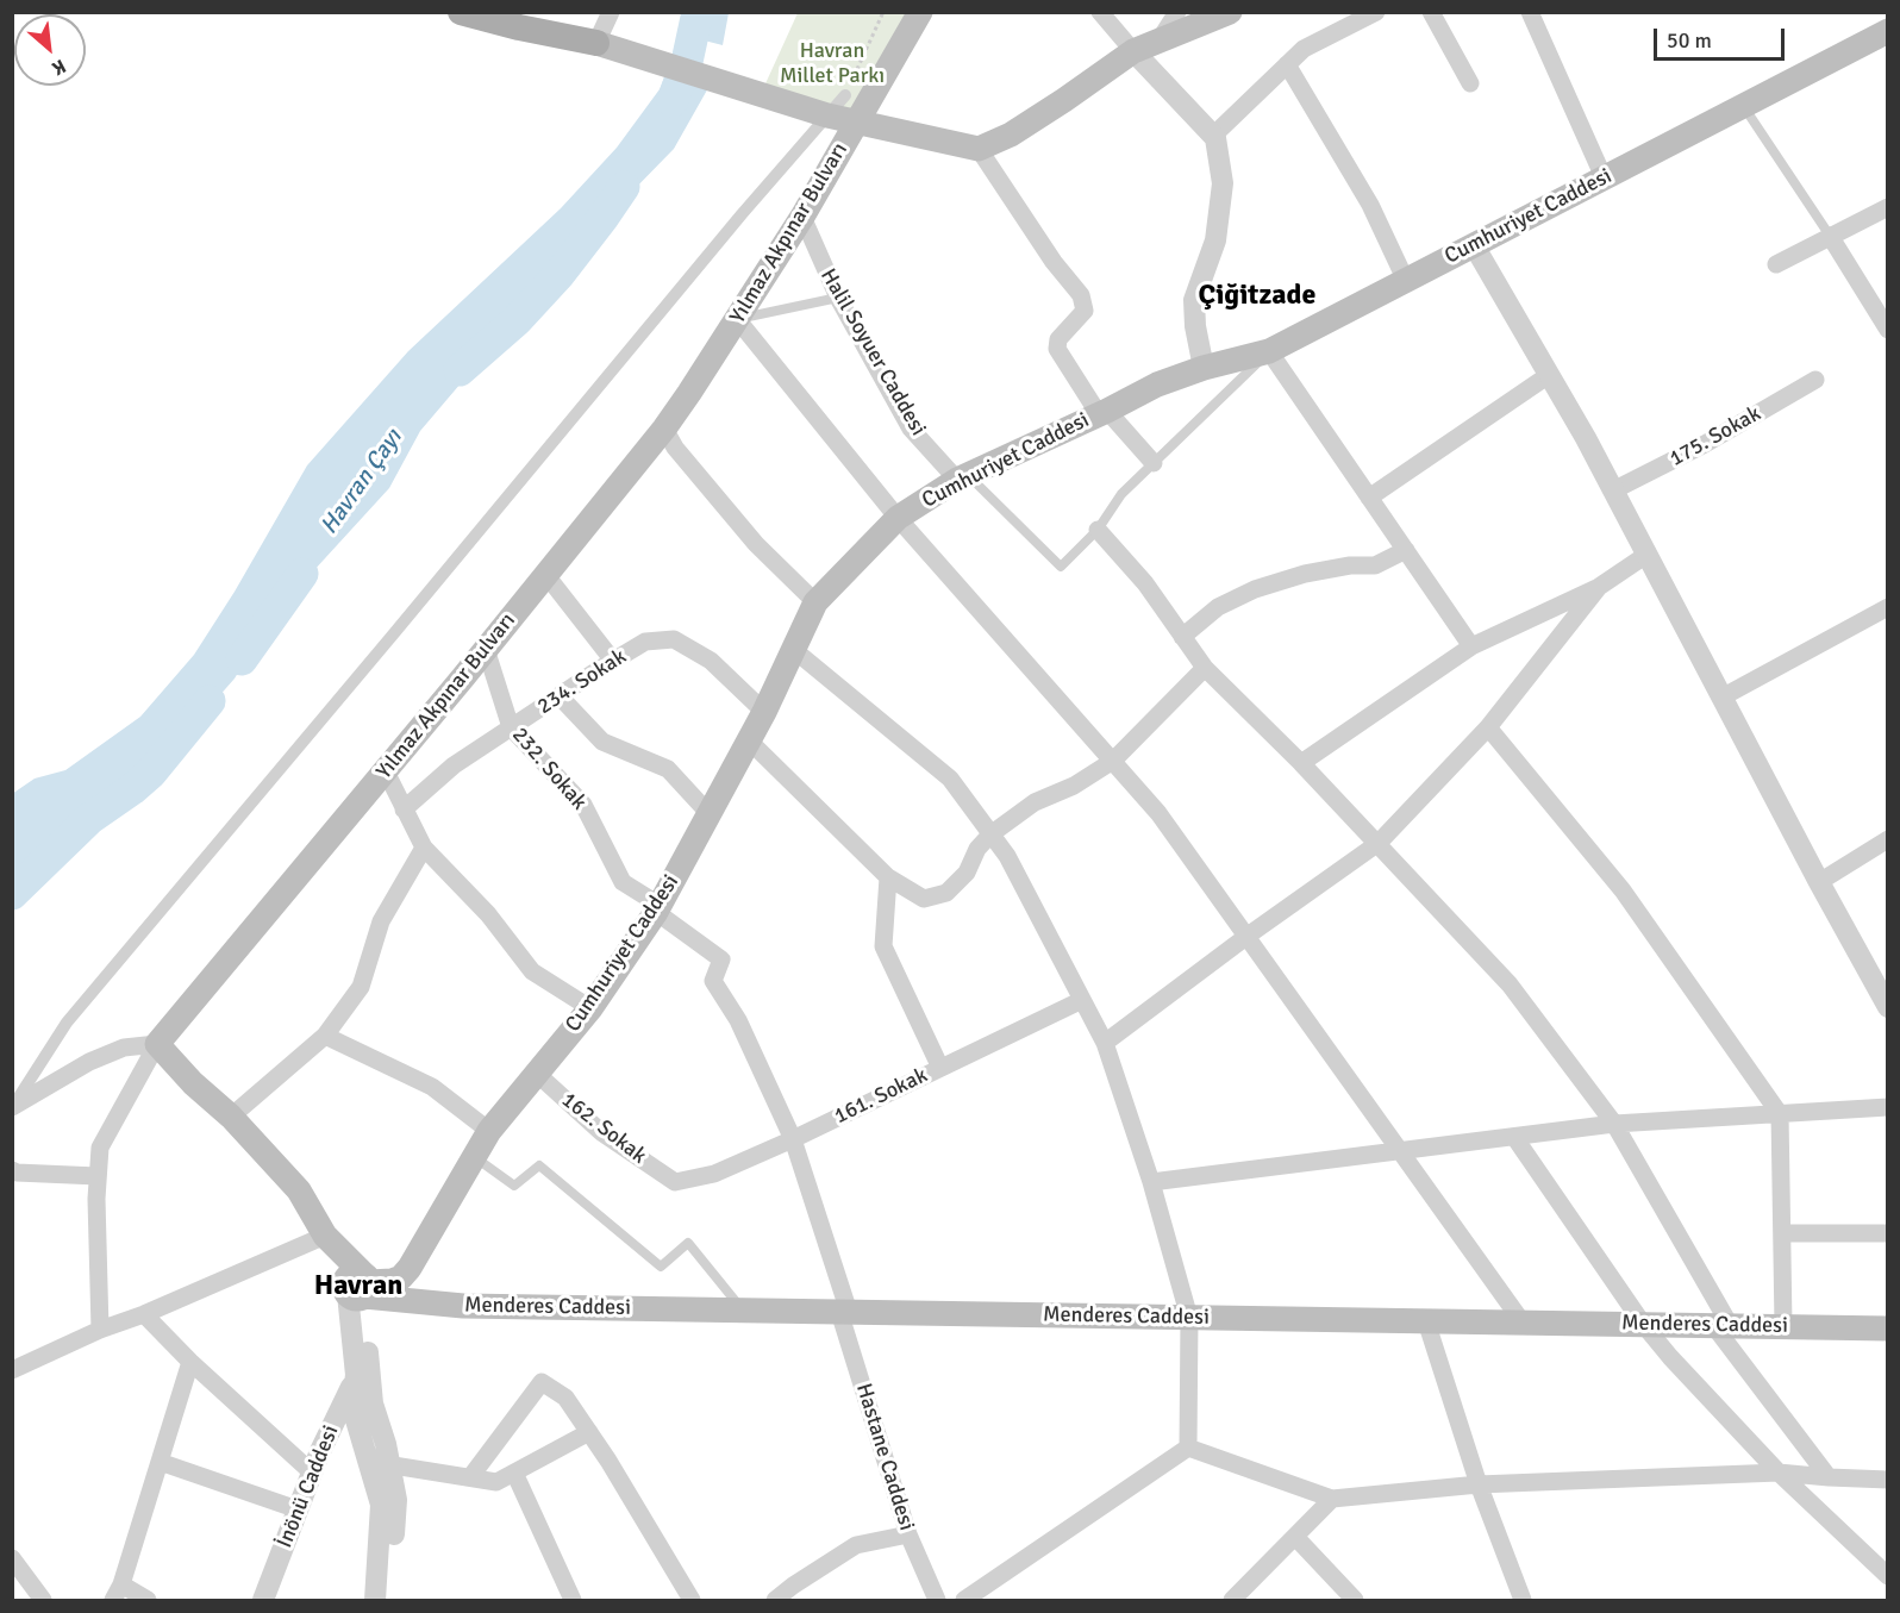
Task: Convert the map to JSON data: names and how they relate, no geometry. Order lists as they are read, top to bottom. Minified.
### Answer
{"streets":{"main road":["Cumhuriyet Caddesi","Yılmaz Akpınar Bulvarı","Menderes Caddesi"],"street":["Halil Soyuer Caddesi","175. Sokak","234. Sokak","232. Sokak","161. Sokak","162. Sokak","Hastane Caddesi","İnönü Caddesi"]},"crossings":[["Cumhuriyet Caddesi","Halil Soyuer Caddesi"],["Cumhuriyet Caddesi","234. Sokak"],["Cumhuriyet Caddesi","232. Sokak"],["Cumhuriyet Caddesi","162. Sokak"],["Cumhuriyet Caddesi","Menderes Caddesi"],["Yılmaz Akpınar Bulvarı","Halil Soyuer Caddesi"],["Yılmaz Akpınar Bulvarı","232. Sokak"],["234. Sokak","232. Sokak"],["232. Sokak","161. Sokak"],["232. Sokak","Hastane Caddesi"],["161. Sokak","162. Sokak"],["161. Sokak","Hastane Caddesi"],["Menderes Caddesi","Hastane Caddesi"]],"districts":["Çiğitzade","Havran"],"water":["Havran Çayı"],"parks":["Havran Millet Parkı"],"scale_bar":"50 m","north":"bottom right"}
